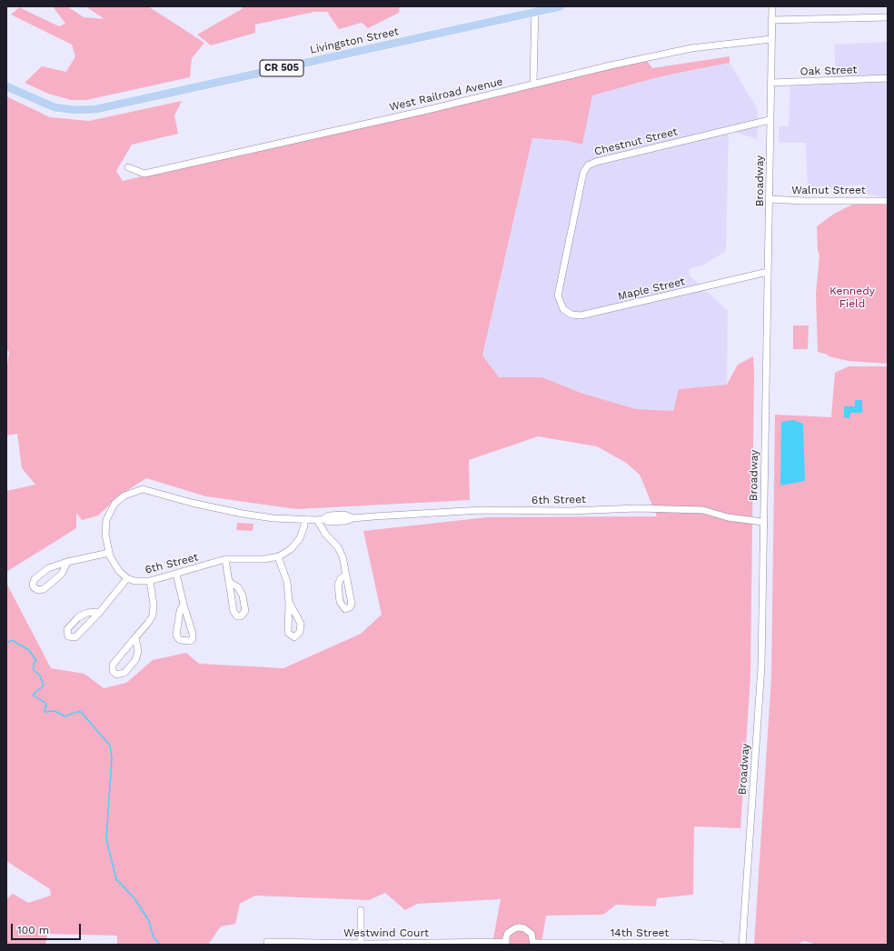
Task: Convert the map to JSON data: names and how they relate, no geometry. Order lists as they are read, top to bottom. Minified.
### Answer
{"streets":{"main road":["Livingston Street","CR 505"],"street":["Oak Street","West Railroad Avenue","Chestnut Street","Broadway","Walnut Street","Maple Street","6th Street","Westwind Court","14th Street"]},"crossings":[["Oak Street","Broadway"],["West Railroad Avenue","Broadway"],["Chestnut Street","Broadway"],["Chestnut Street","Maple Street"],["Broadway","Walnut Street"],["Broadway","Maple Street"],["Broadway","6th Street"]],"parks":["Kennedy Field"],"scale_bar":"100 m"}
